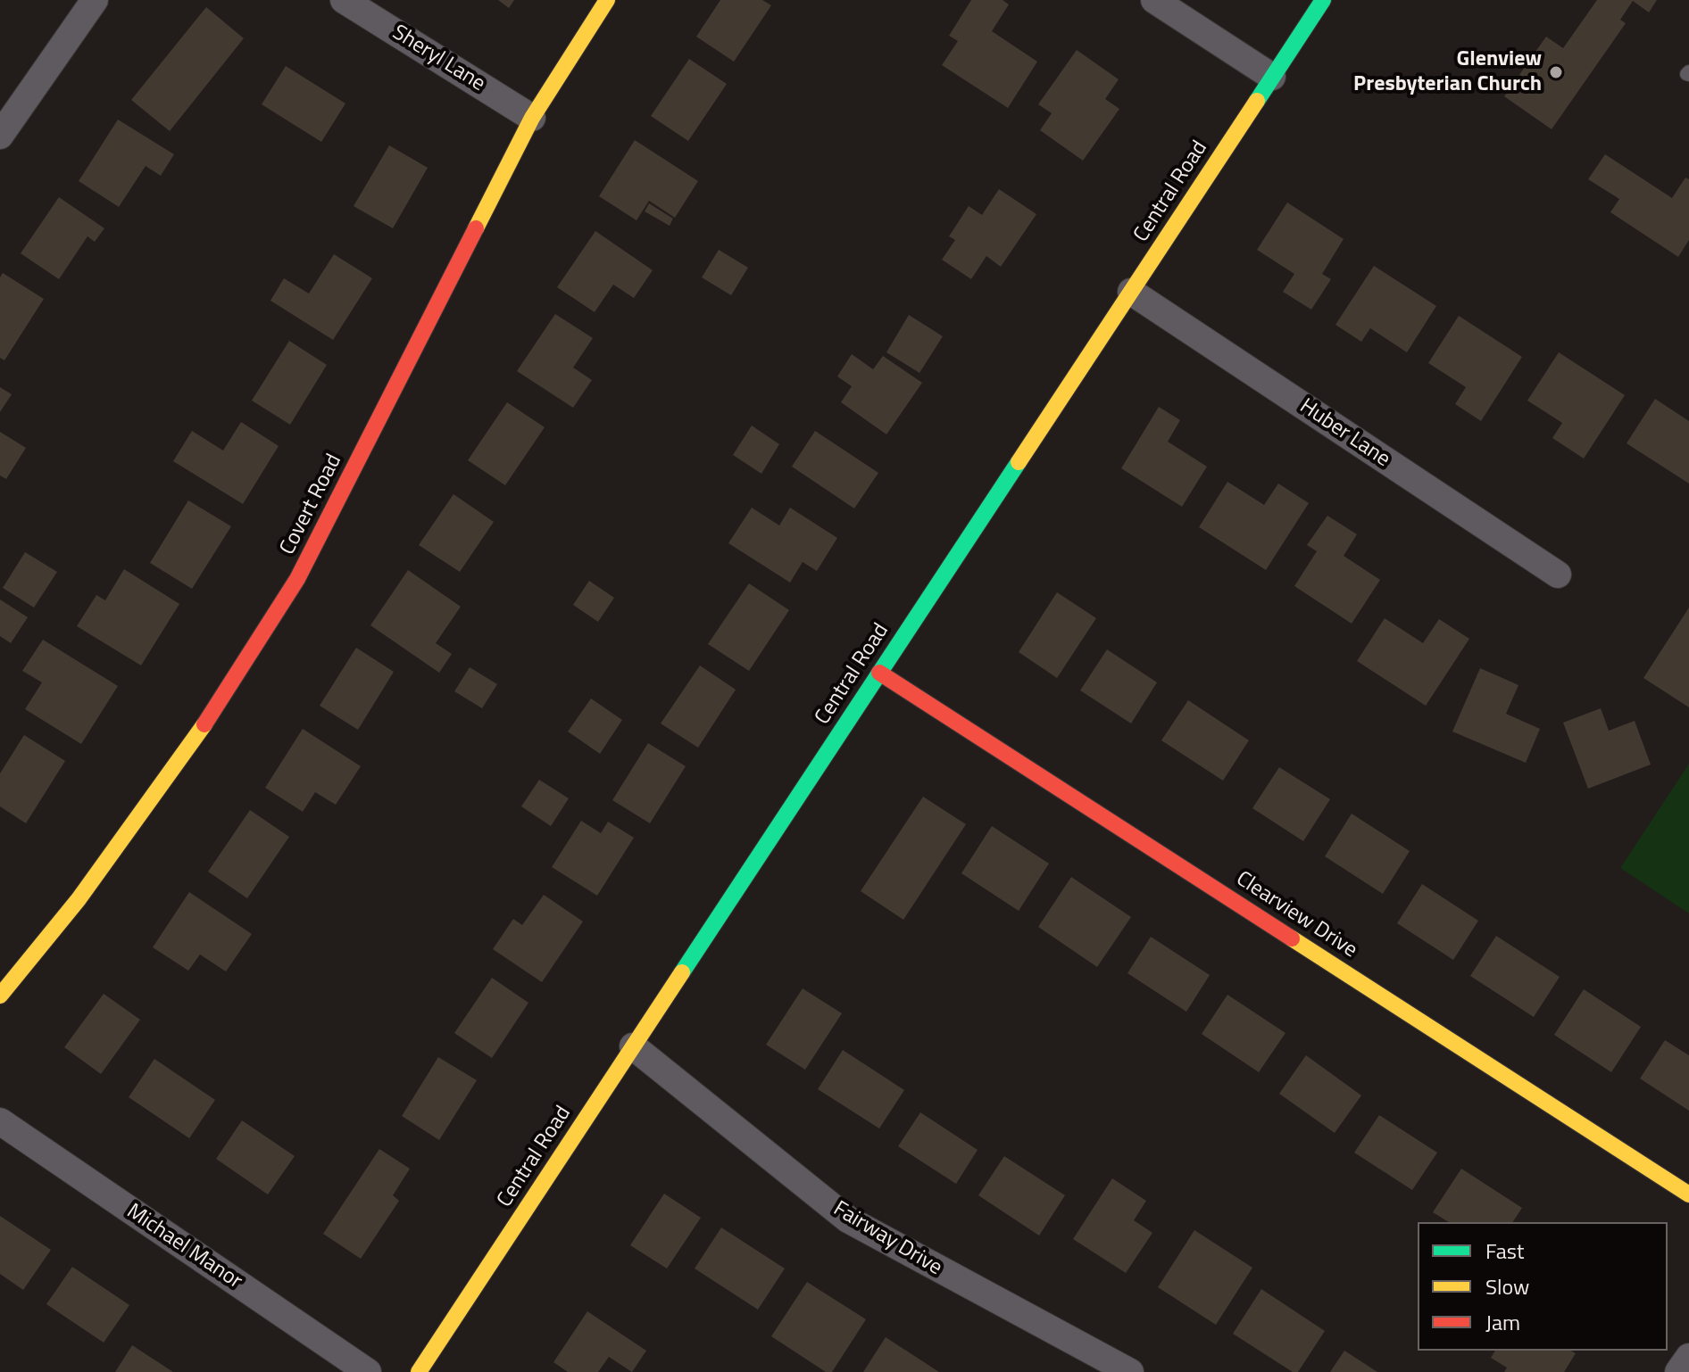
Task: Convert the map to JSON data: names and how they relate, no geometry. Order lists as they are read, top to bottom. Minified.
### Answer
{"streets":{"street":["Sheryl Lane","Central Road","Huber Lane","Covert Road","Clearview Drive","Fairway Drive","Michael Manor"]},"crossings":[["Sheryl Lane","Covert Road"],["Central Road","Huber Lane"],["Central Road","Clearview Drive"],["Central Road","Fairway Drive"]],"places":["Glenview Presbyterian Church"],"legend":["Fast","Slow","Jam"]}
